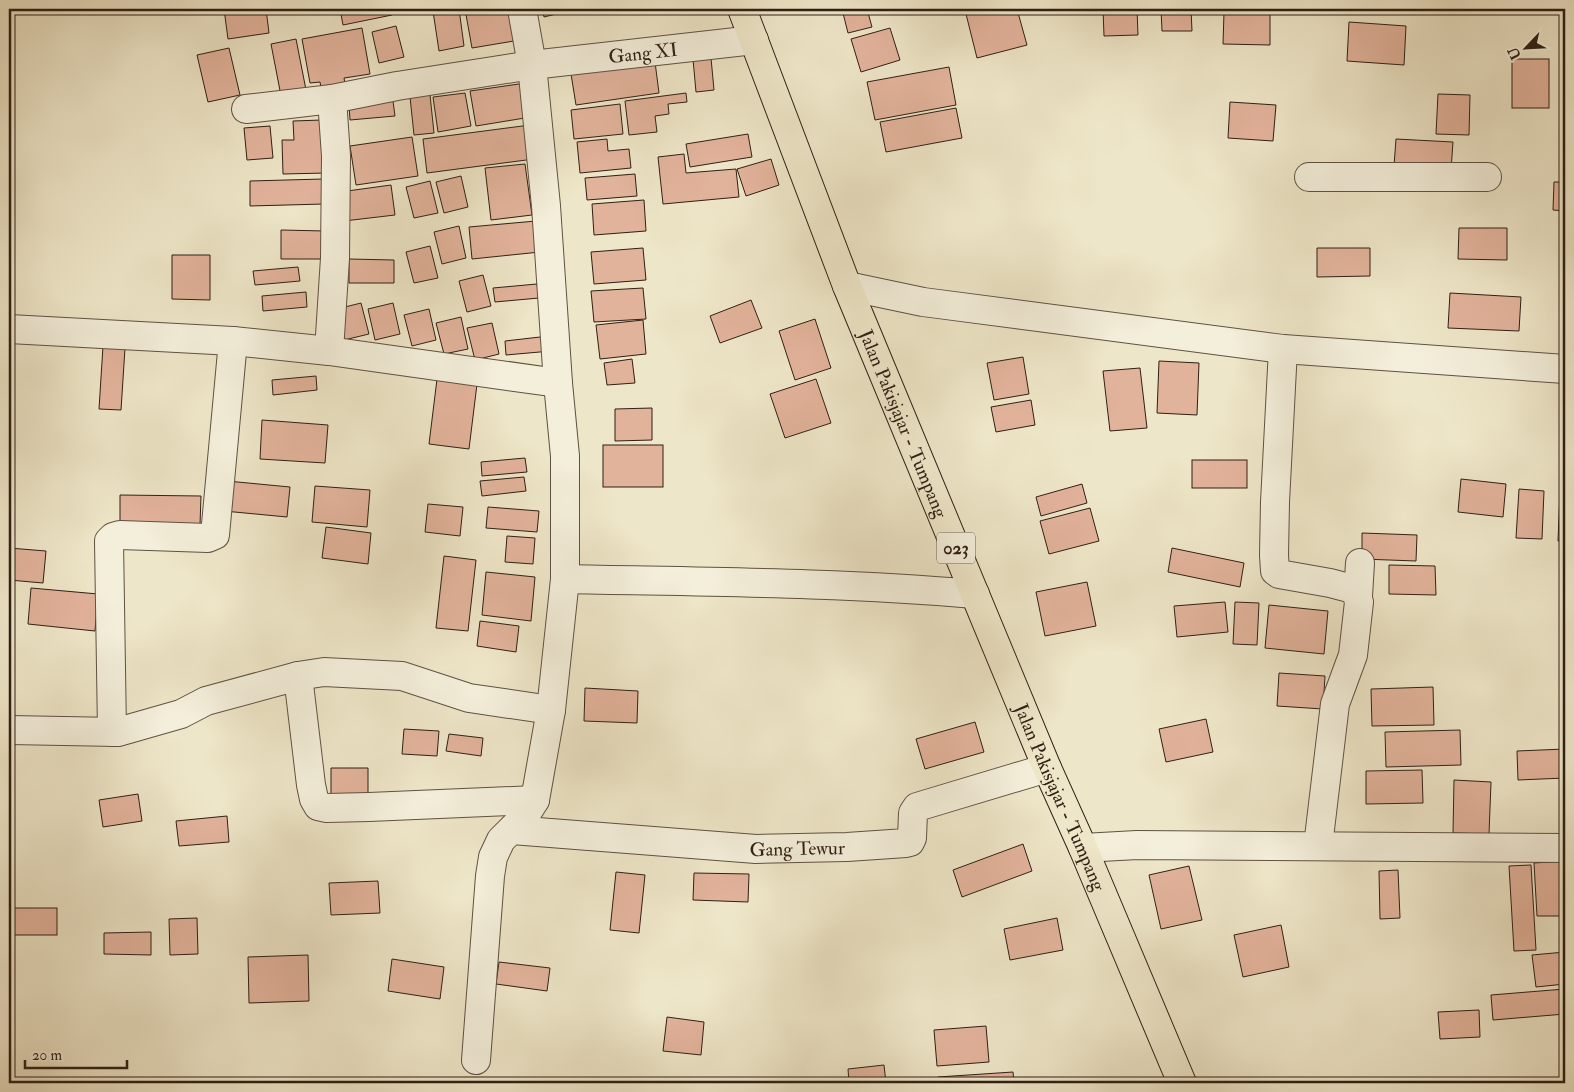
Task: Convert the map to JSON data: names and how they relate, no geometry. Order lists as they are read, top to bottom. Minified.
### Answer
{"streets":{"main road":["Jalan Pakisjajar - Tumpang","023"],"street":["Gang XI","Gang Tewur"]},"crossings":[["Gang XI","Jalan Pakisjajar - Tumpang"],["Jalan Pakisjajar - Tumpang","Gang Tewur"]],"scale_bar":"20 m","north":"bottom left"}
